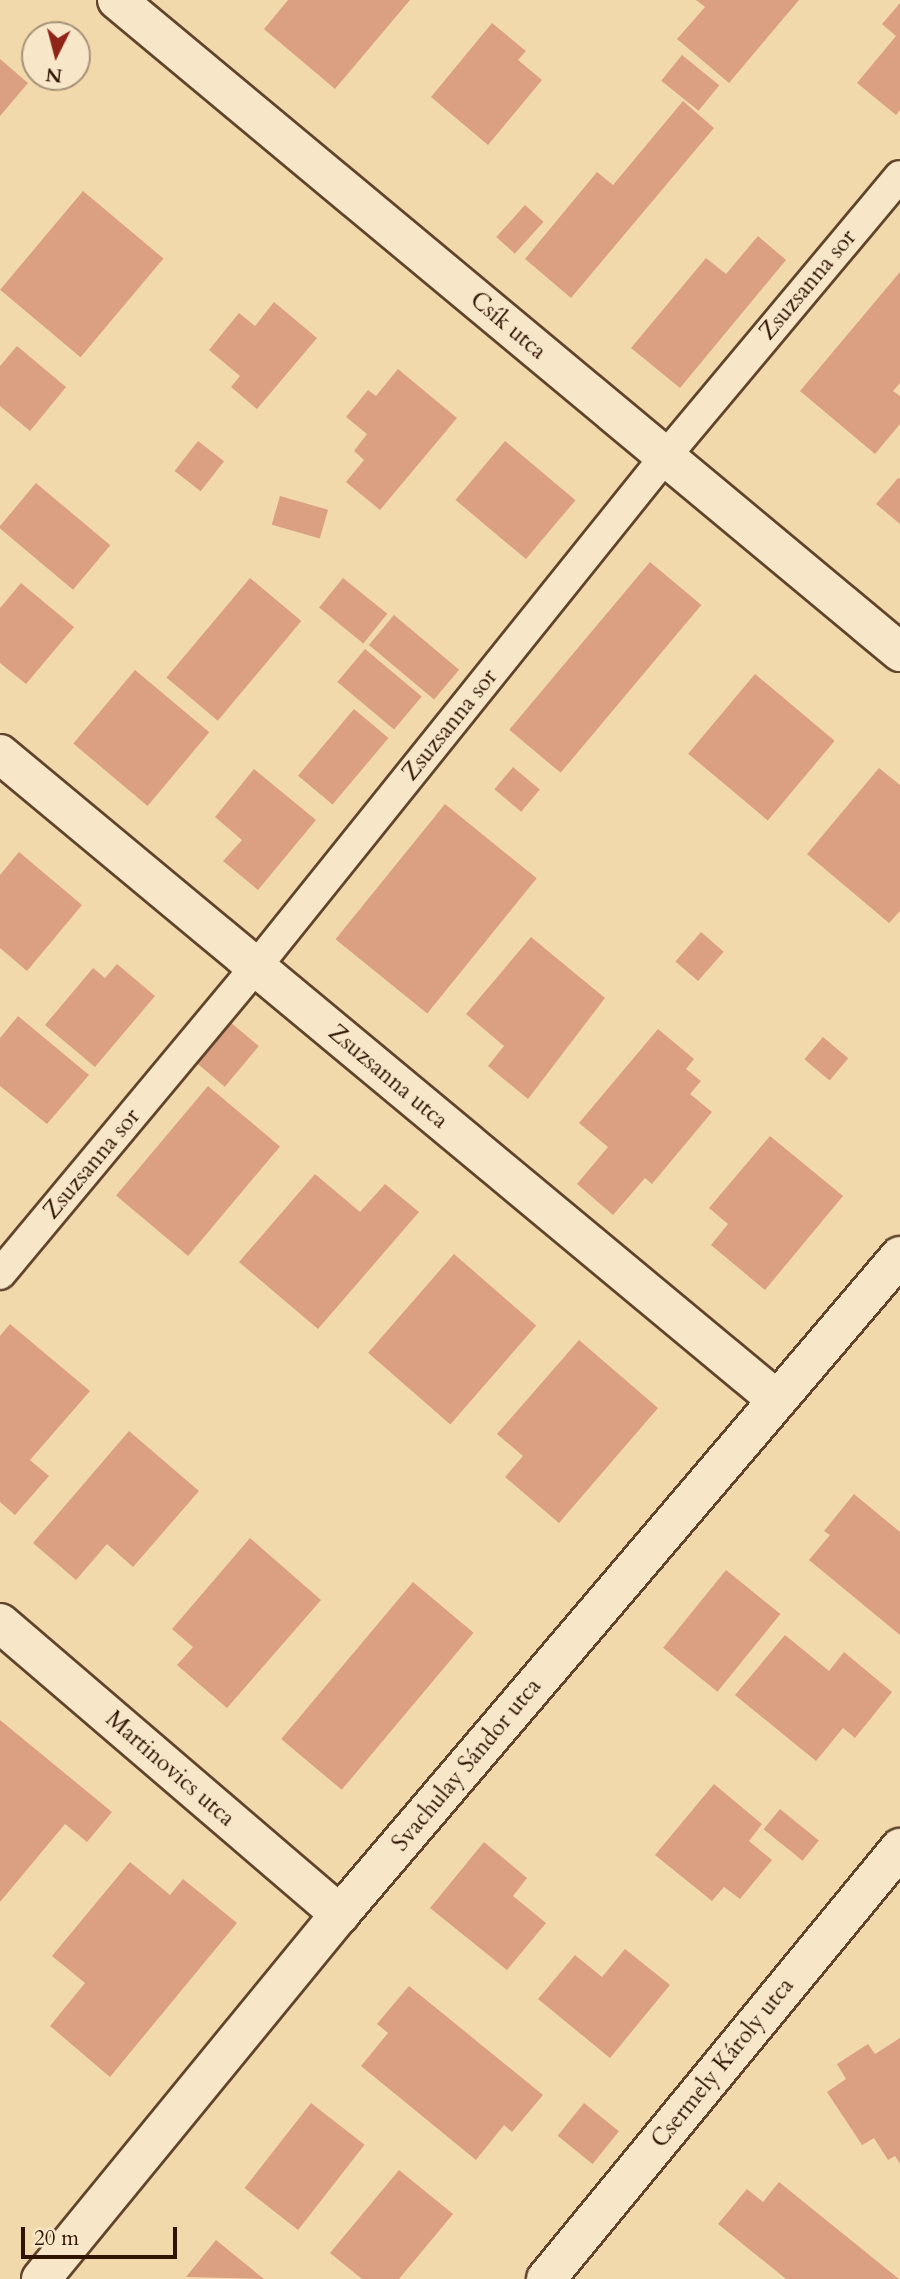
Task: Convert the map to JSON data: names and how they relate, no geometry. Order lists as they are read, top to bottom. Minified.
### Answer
{"streets":{"street":["Csík utca","Zsuzsanna utca","Svachulay Sándor utca","Martinovics utca","Csermely Károly utca"],"lane":["Zsuzsanna sor"]},"crossings":[["Zsuzsanna sor","Csík utca"],["Zsuzsanna sor","Zsuzsanna utca"],["Zsuzsanna utca","Svachulay Sándor utca"],["Svachulay Sándor utca","Martinovics utca"]],"scale_bar":"20 m","north":"bottom"}
